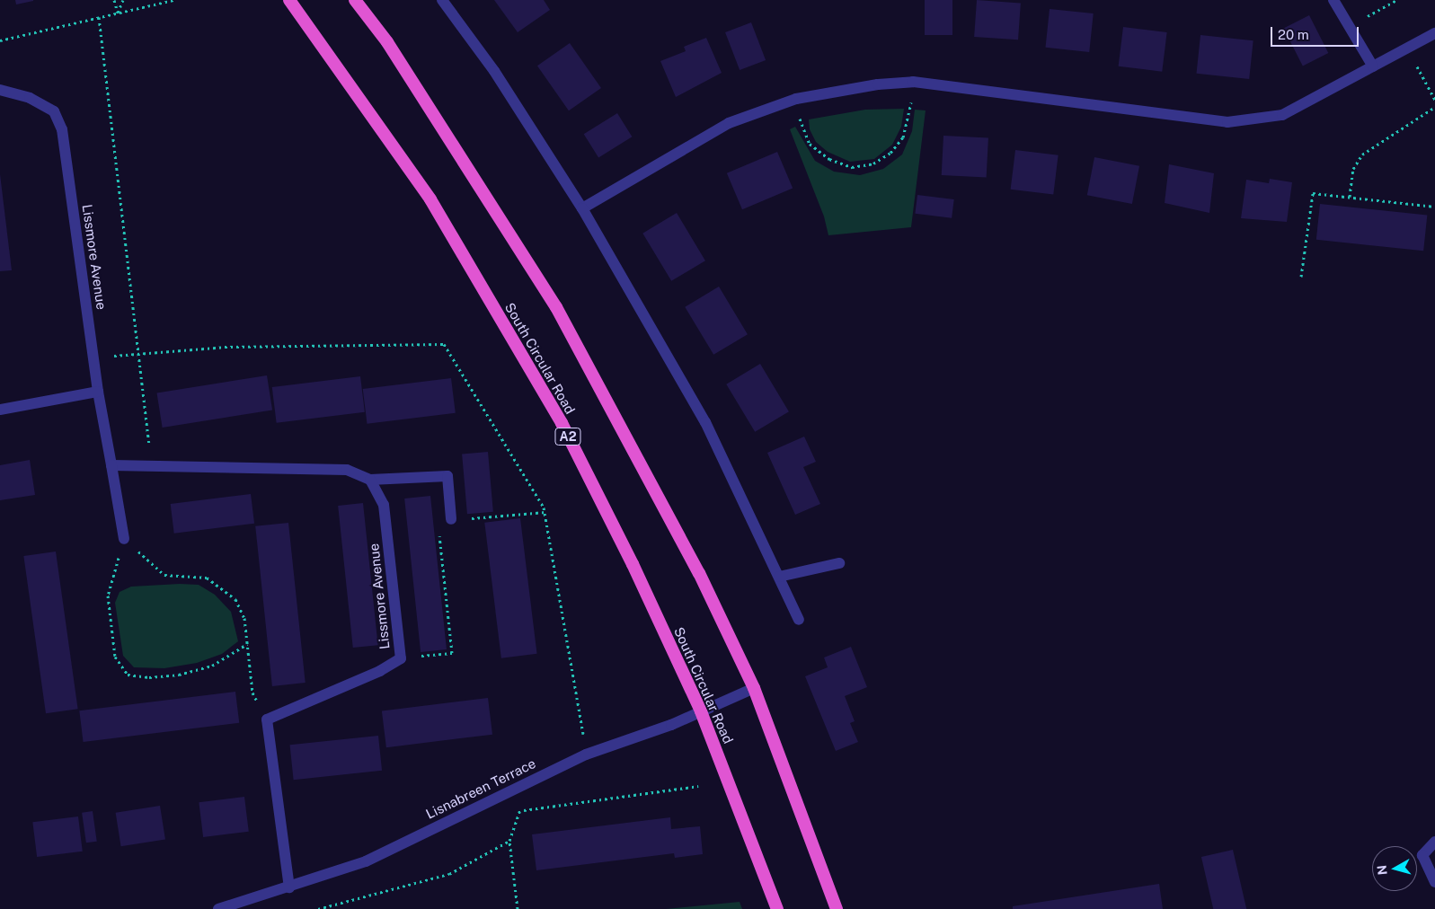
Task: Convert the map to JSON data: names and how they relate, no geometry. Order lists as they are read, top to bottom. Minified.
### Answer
{"streets":{"highway":["South Circular Road","A2"],"street":["Lissmore Avenue","Lisnabreen Terrace"]},"crossings":[["South Circular Road","Lisnabreen Terrace"]],"scale_bar":"20 m","north":"left"}
